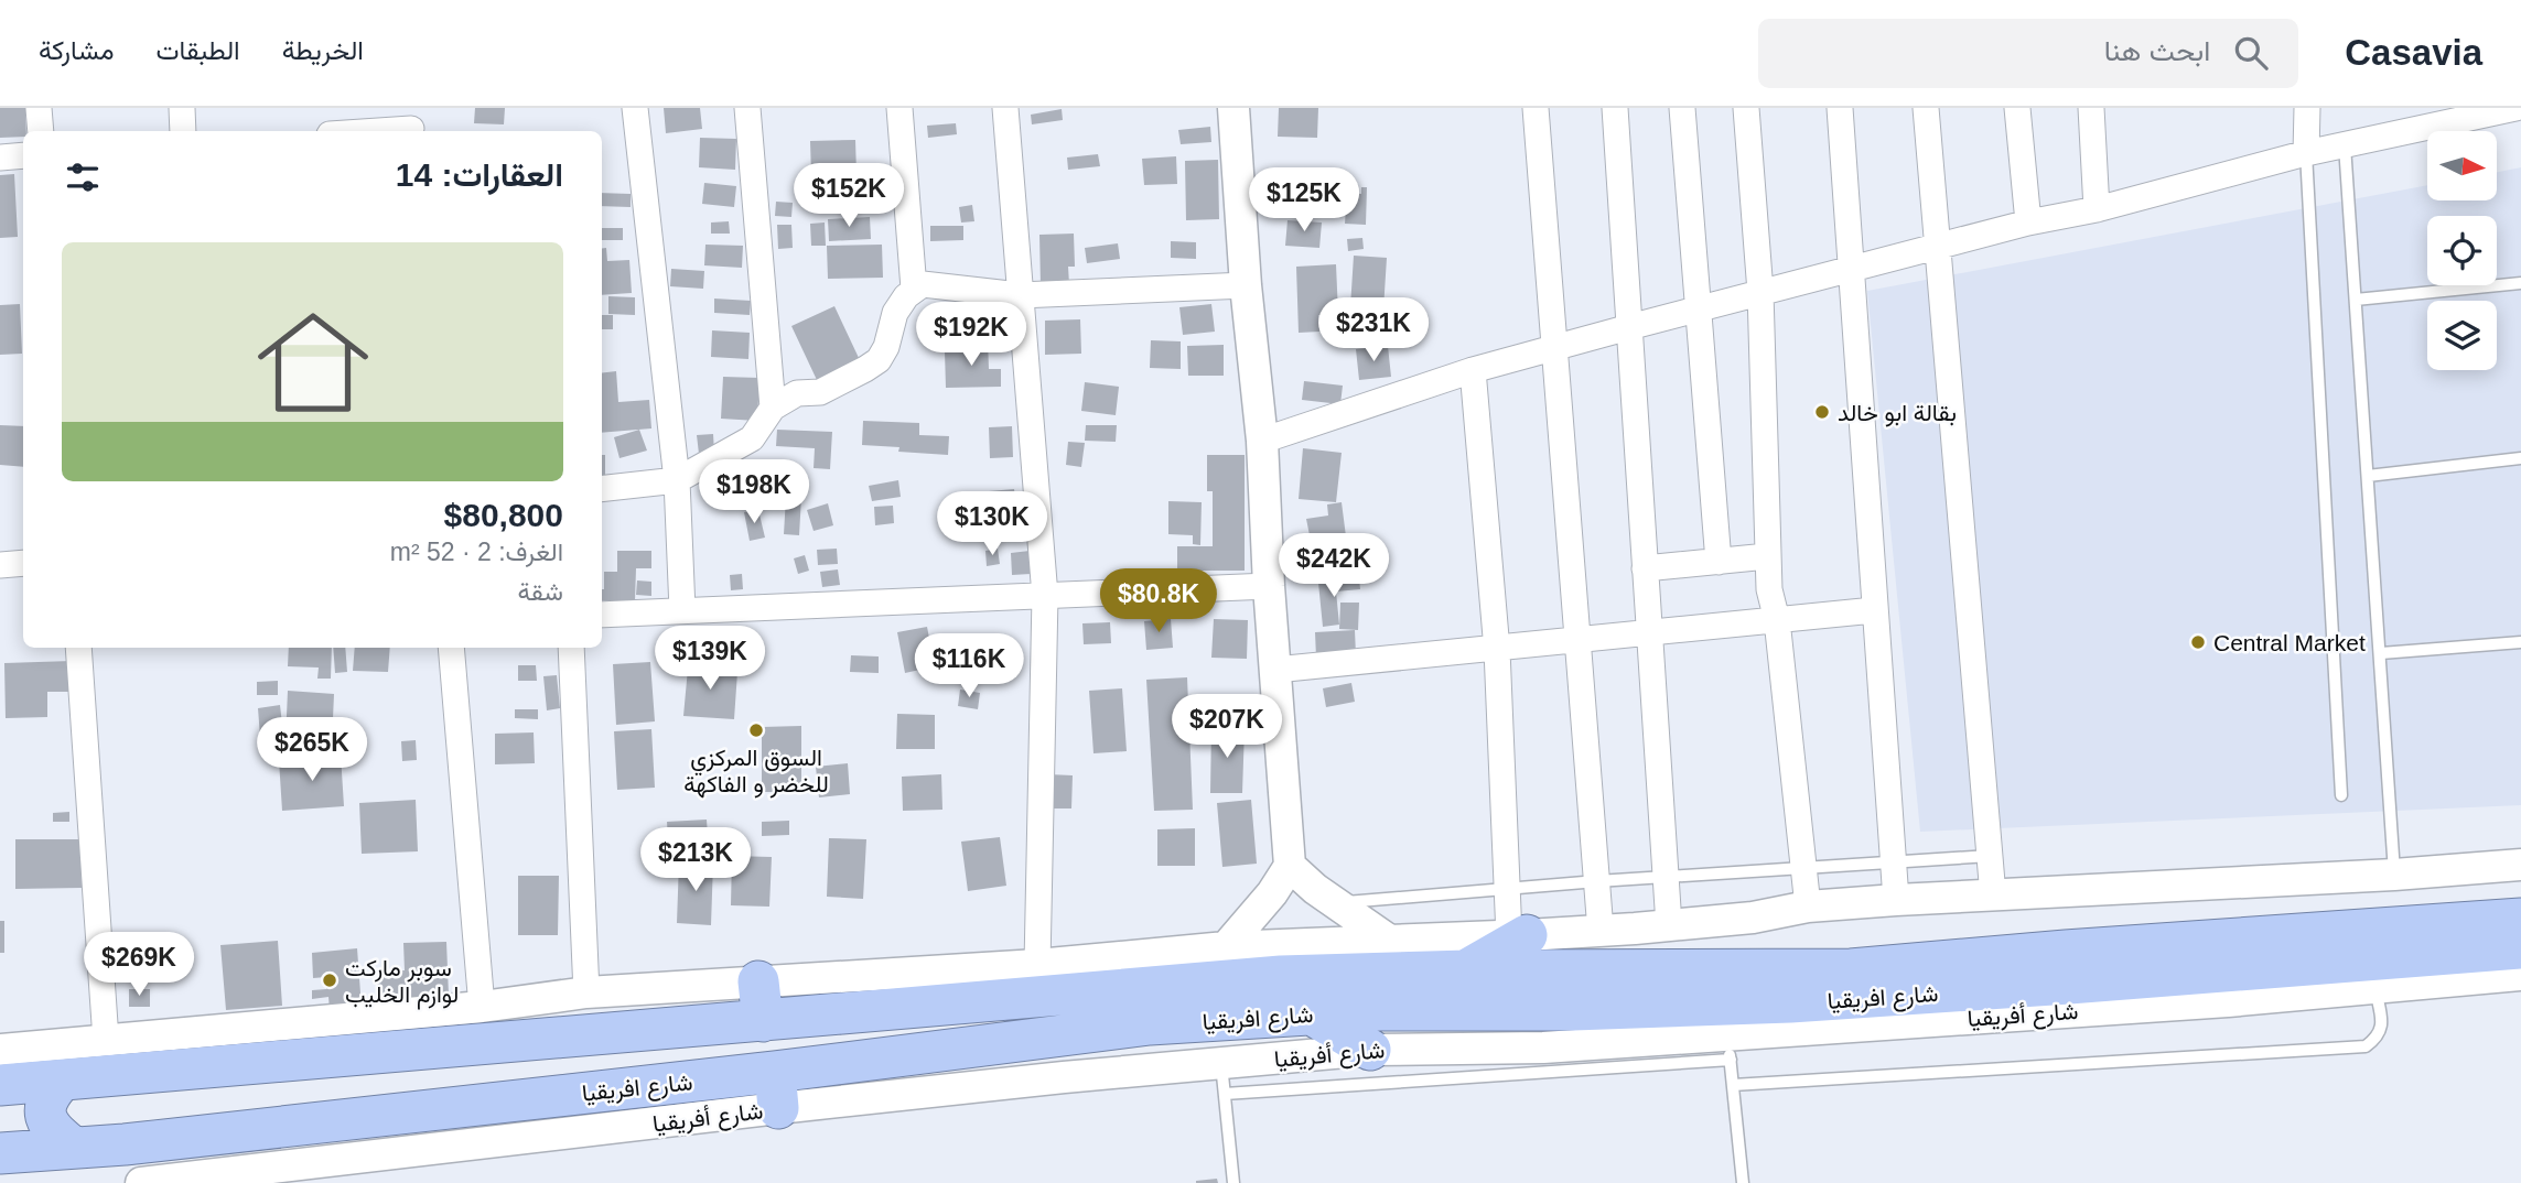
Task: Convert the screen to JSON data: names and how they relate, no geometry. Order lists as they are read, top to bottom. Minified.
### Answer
{"streets":{"highway":["شارع افريقيا"],"street":["شارع أفريقيا"]},"crossings":[["شارع افريقيا","شارع أفريقيا"]],"places":["بقالة ابو خالد","Central Market","السوق المركزي للخضر و الفاكهة","سوبر ماركت لوازم الخليب"],"north":"right","page":{"header":"Casavia","search":"ابحث هنا","nav":["الخريطة","الطبقات","مشاركة"],"heading":"العقارات: 14","price":["$152K","$125K","$231K","$192K","$198K","$130K","$242K","$80.8K","$139K","$116K","$207K","$265K","$213K","$269K"],"list":[{"name":"$80,800","note":"الغرف: 2 · 52 m² · شقة"}]}}
